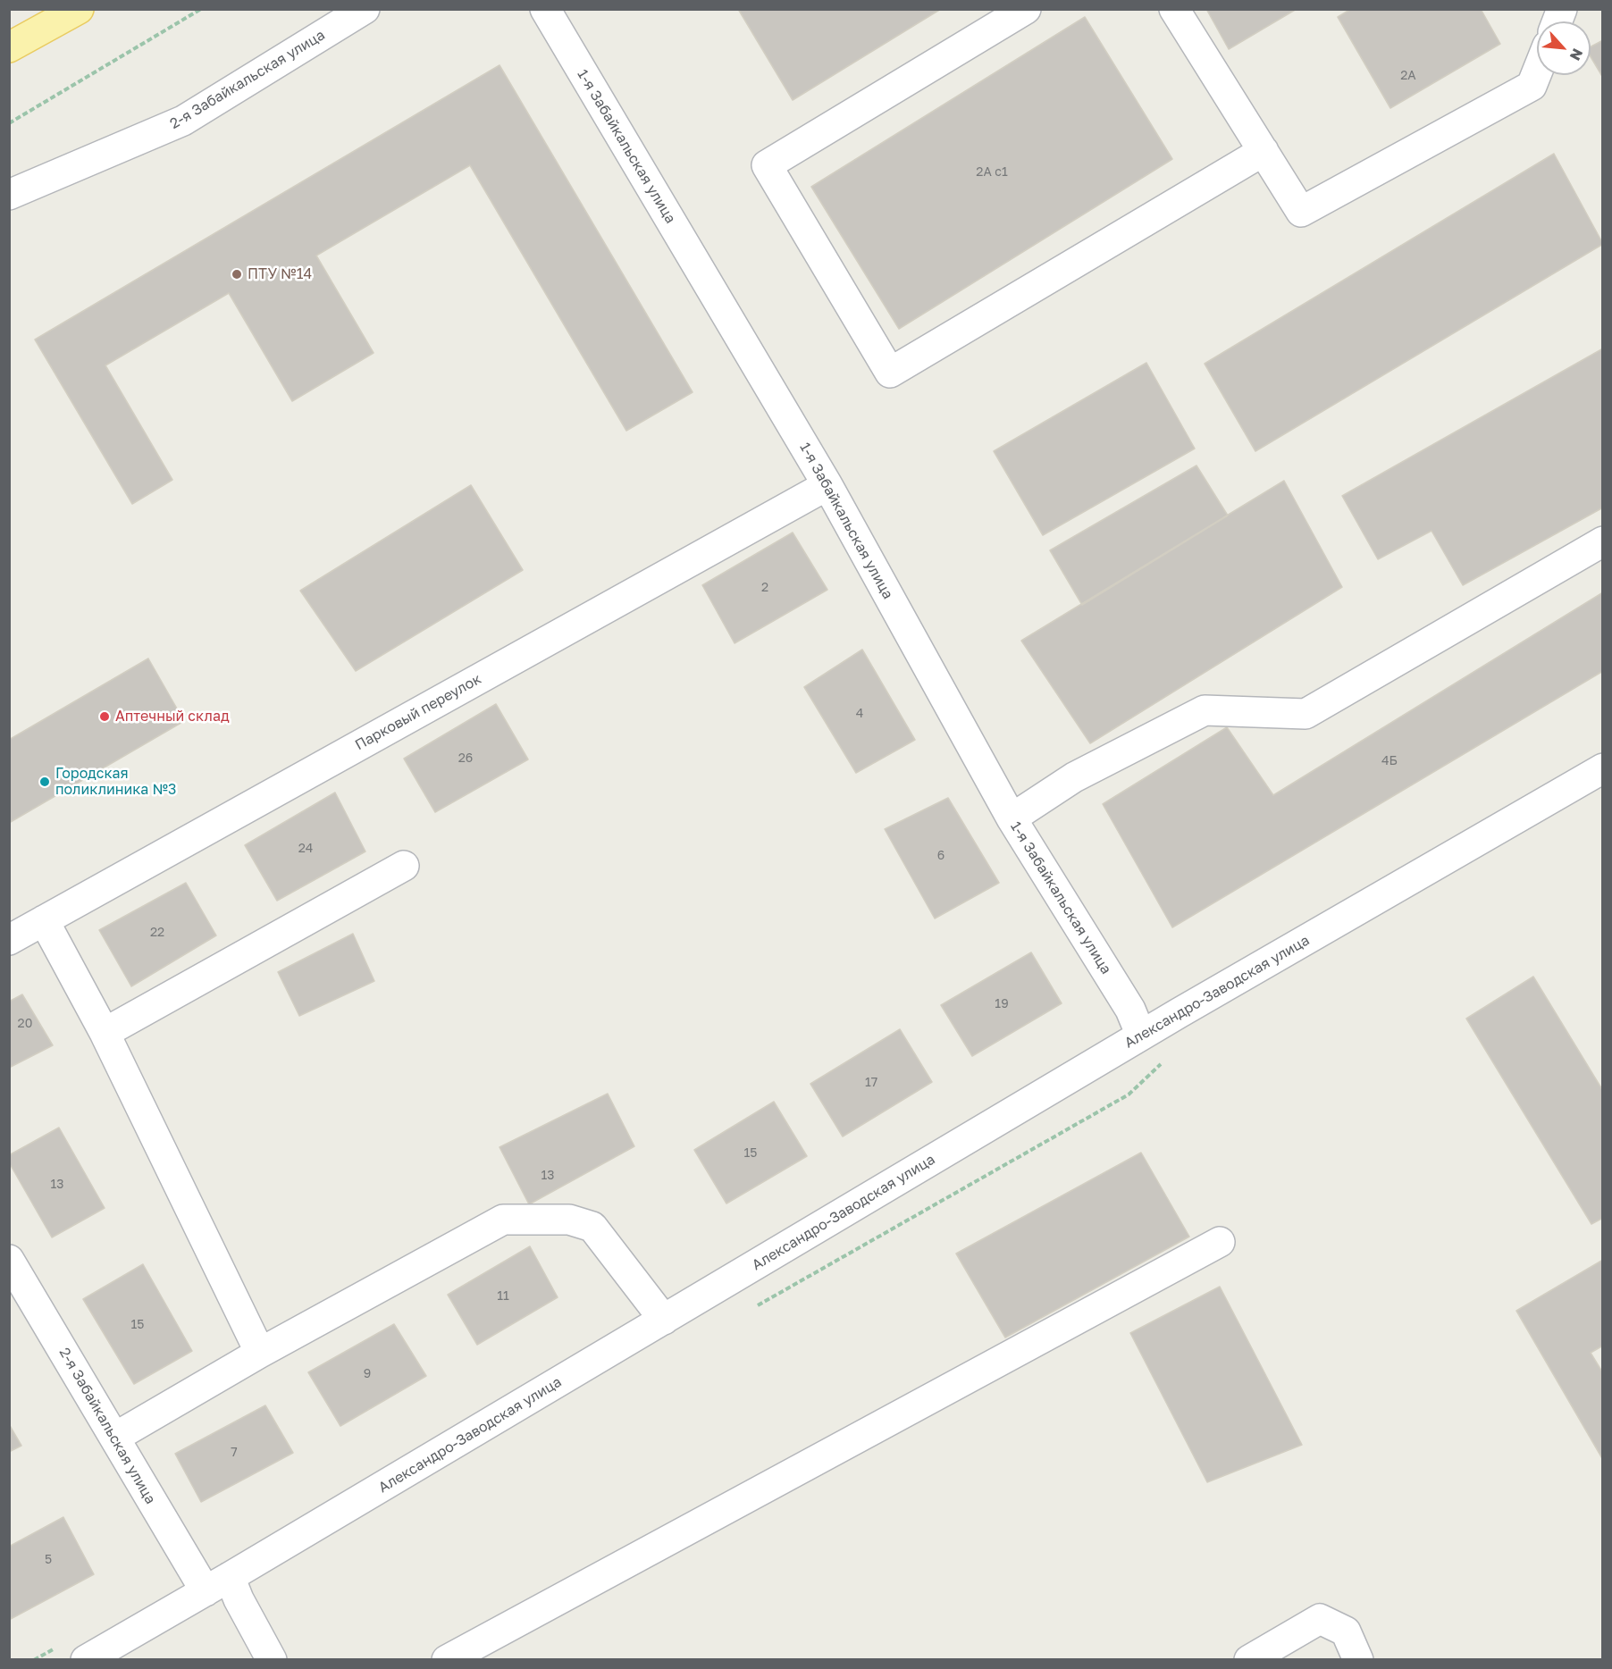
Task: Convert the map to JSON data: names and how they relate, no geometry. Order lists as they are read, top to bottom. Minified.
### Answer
{"streets":{"street":["2-я Забайкальская улица","1-я Забайкальская улица","Парковый переулок","Александро-Заводская улица"]},"crossings":[["2-я Забайкальская улица","Александро-Заводская улица"],["1-я Забайкальская улица","Парковый переулок"],["1-я Забайкальская улица","Александро-Заводская улица"]],"places":["ПТУ №14","Аптечный склад","Городская поликлиника №3"],"house_numbers":["2А","2А с1","2","4","26","4Б","24","6","22","19","20","17","15","13","13","11","15","9","7","5"],"north":"bottom right"}
